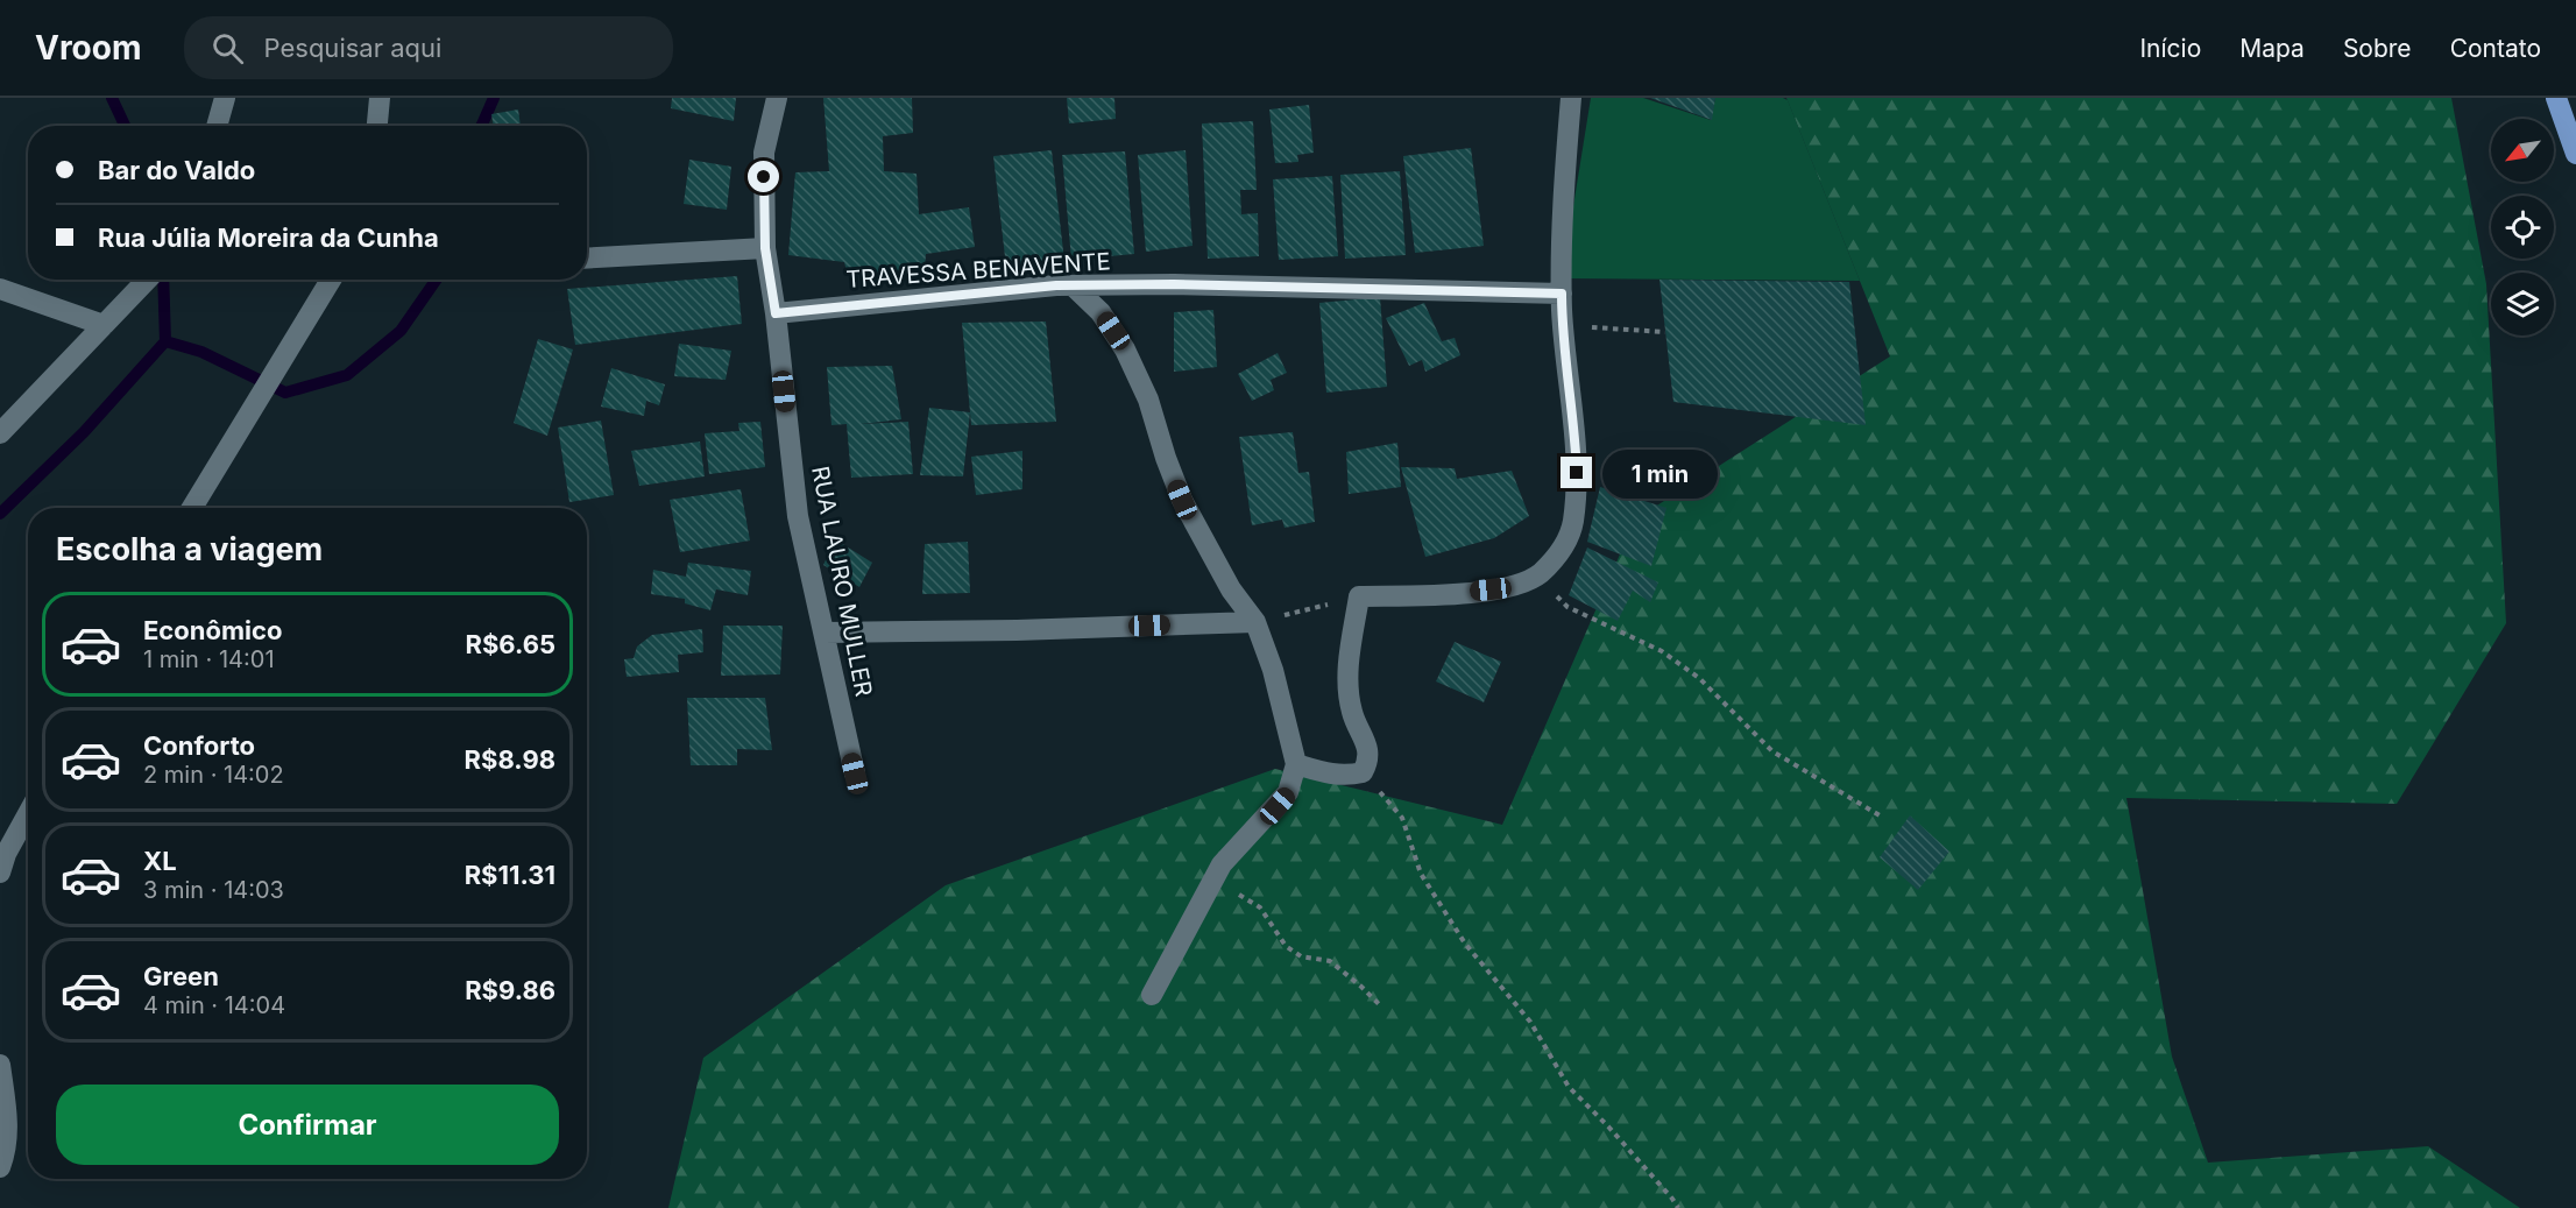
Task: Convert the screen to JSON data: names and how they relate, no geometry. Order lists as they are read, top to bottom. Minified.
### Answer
{"streets":{"street":["TRAVESSA BENAVENTE","RUA LAURO MULLER"]},"crossings":[["TRAVESSA BENAVENTE","RUA LAURO MULLER"]],"north":"bottom left","page":{"header":"Vroom","search":"Pesquisar aqui","nav":["Início","Mapa","Sobre","Contato"],"banner":["Bar do Valdo","Rua Júlia Moreira da Cunha"],"bubble":"1 min","heading":"Escolha a viagem","list":[{"name":"Econômico","note":"1 min · 14:01","value":"R$6.65"},{"name":"Conforto","note":"2 min · 14:02","value":"R$8.98"},{"name":"XL","note":"3 min · 14:03","value":"R$11.31"},{"name":"Green","note":"4 min · 14:04","value":"R$9.86"}],"buttons":"Confirmar"}}
